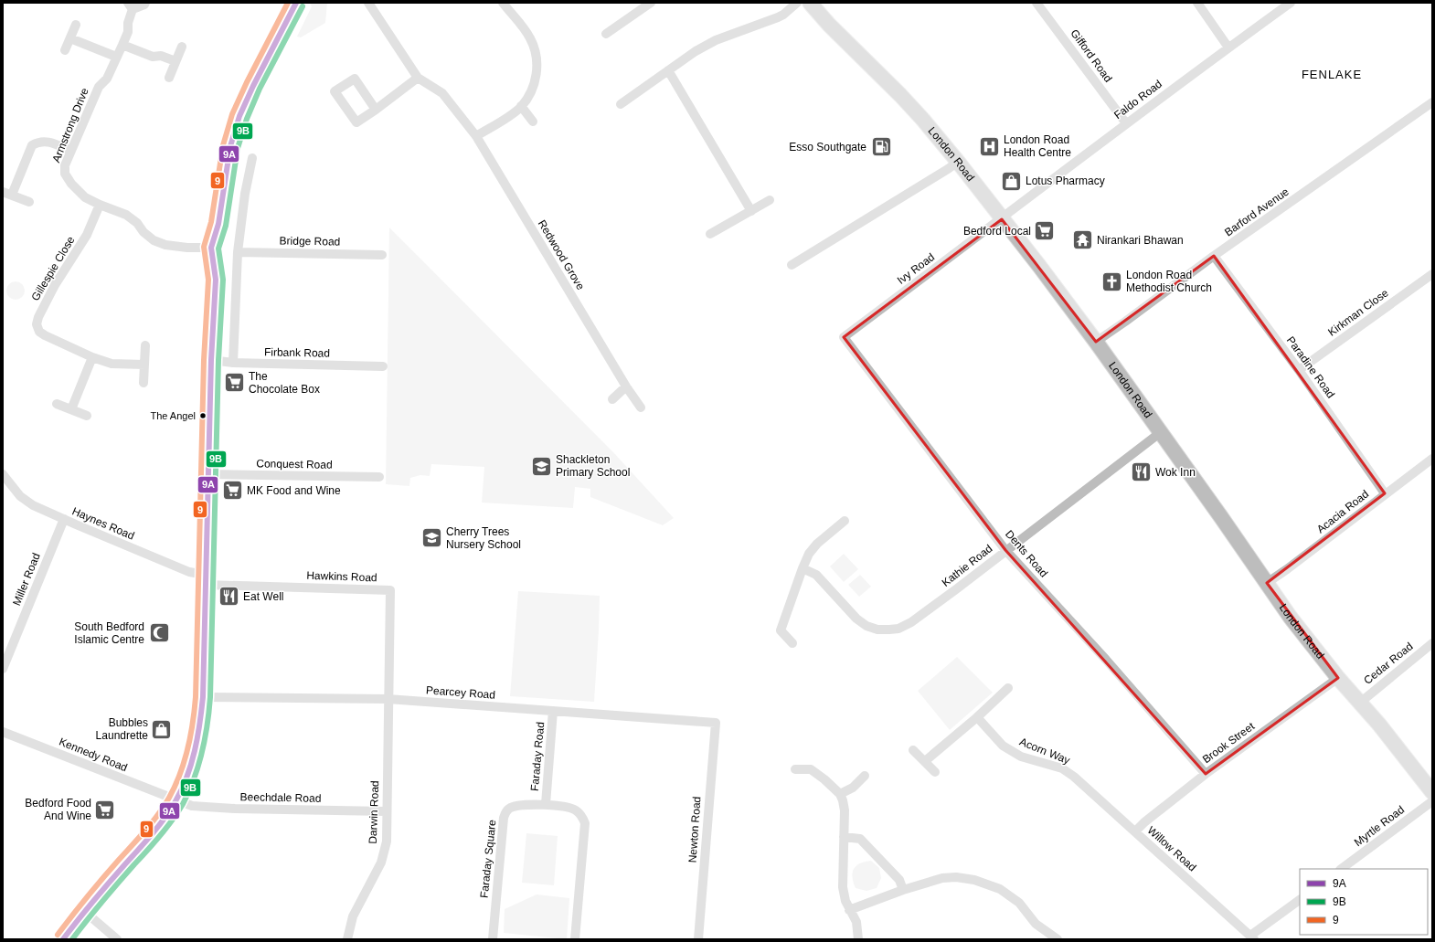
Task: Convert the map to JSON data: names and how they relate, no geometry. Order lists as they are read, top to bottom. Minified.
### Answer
{"streets":{"main road":["London Road"],"street":["Gifford Road","Faldo Road","Armstrong Drive","Barford Avenue","Bridge Road","Redwood Grove","Gillespie Close","Ivy Road","Kirkman Close","Firbank Road","Paradine Road","Conquest Road","Acacia Road","Haynes Road","Dents Road","Kathie Road","Hawkins Road","Miller Road","Cedar Road","Pearcey Road","Brook Street","Acorn Way","Kennedy Road","Faraday Road","Beechdale Road","Darwin Road","Myrtle Road","Newton Road","Willow Road","Faraday Square"]},"crossings":[["Gifford Road","Faldo Road"],["Faldo Road","London Road"],["Faldo Road","Ivy Road"],["Armstrong Drive","Gillespie Close"],["London Road","Barford Avenue"],["London Road","Ivy Road"],["London Road","Acacia Road"],["London Road","Kathie Road"],["London Road","Cedar Road"],["London Road","Brook Street"],["Barford Avenue","Paradine Road"],["Ivy Road","Dents Road"],["Kirkman Close","Paradine Road"],["Paradine Road","Acacia Road"],["Haynes Road","Hawkins Road"],["Haynes Road","Miller Road"],["Dents Road","Kathie Road"],["Dents Road","Brook Street"],["Hawkins Road","Pearcey Road"],["Hawkins Road","Darwin Road"],["Pearcey Road","Faraday Road"],["Pearcey Road","Darwin Road"],["Pearcey Road","Newton Road"],["Brook Street","Willow Road"],["Acorn Way","Willow Road"],["Kennedy Road","Beechdale Road"],["Faraday Road","Faraday Square"],["Beechdale Road","Darwin Road"]],"districts":["FENLAKE"],"places":{"hospital":["London Road Health Centre"],"fuel station":["Esso Southgate"],"shop":["Lotus Pharmacy","Bubbles Laundrette"],"supermarket":["Bedford Local","The Chocolate Box","MK Food and Wine","Bedford Food And Wine"],"temple":["Nirankari Bhawan"],"church":["London Road Methodist Church"],"other":["The Angel"],"school or university":["Shackleton Primary School","Cherry Trees Nursery School"],"restaurant":["Wok Inn","Eat Well"],"mosque":["South Bedford Islamic Centre"]},"lines":["transit line 9A","transit line 9","transit line 9B"],"legend":["9A","9B","9"]}
